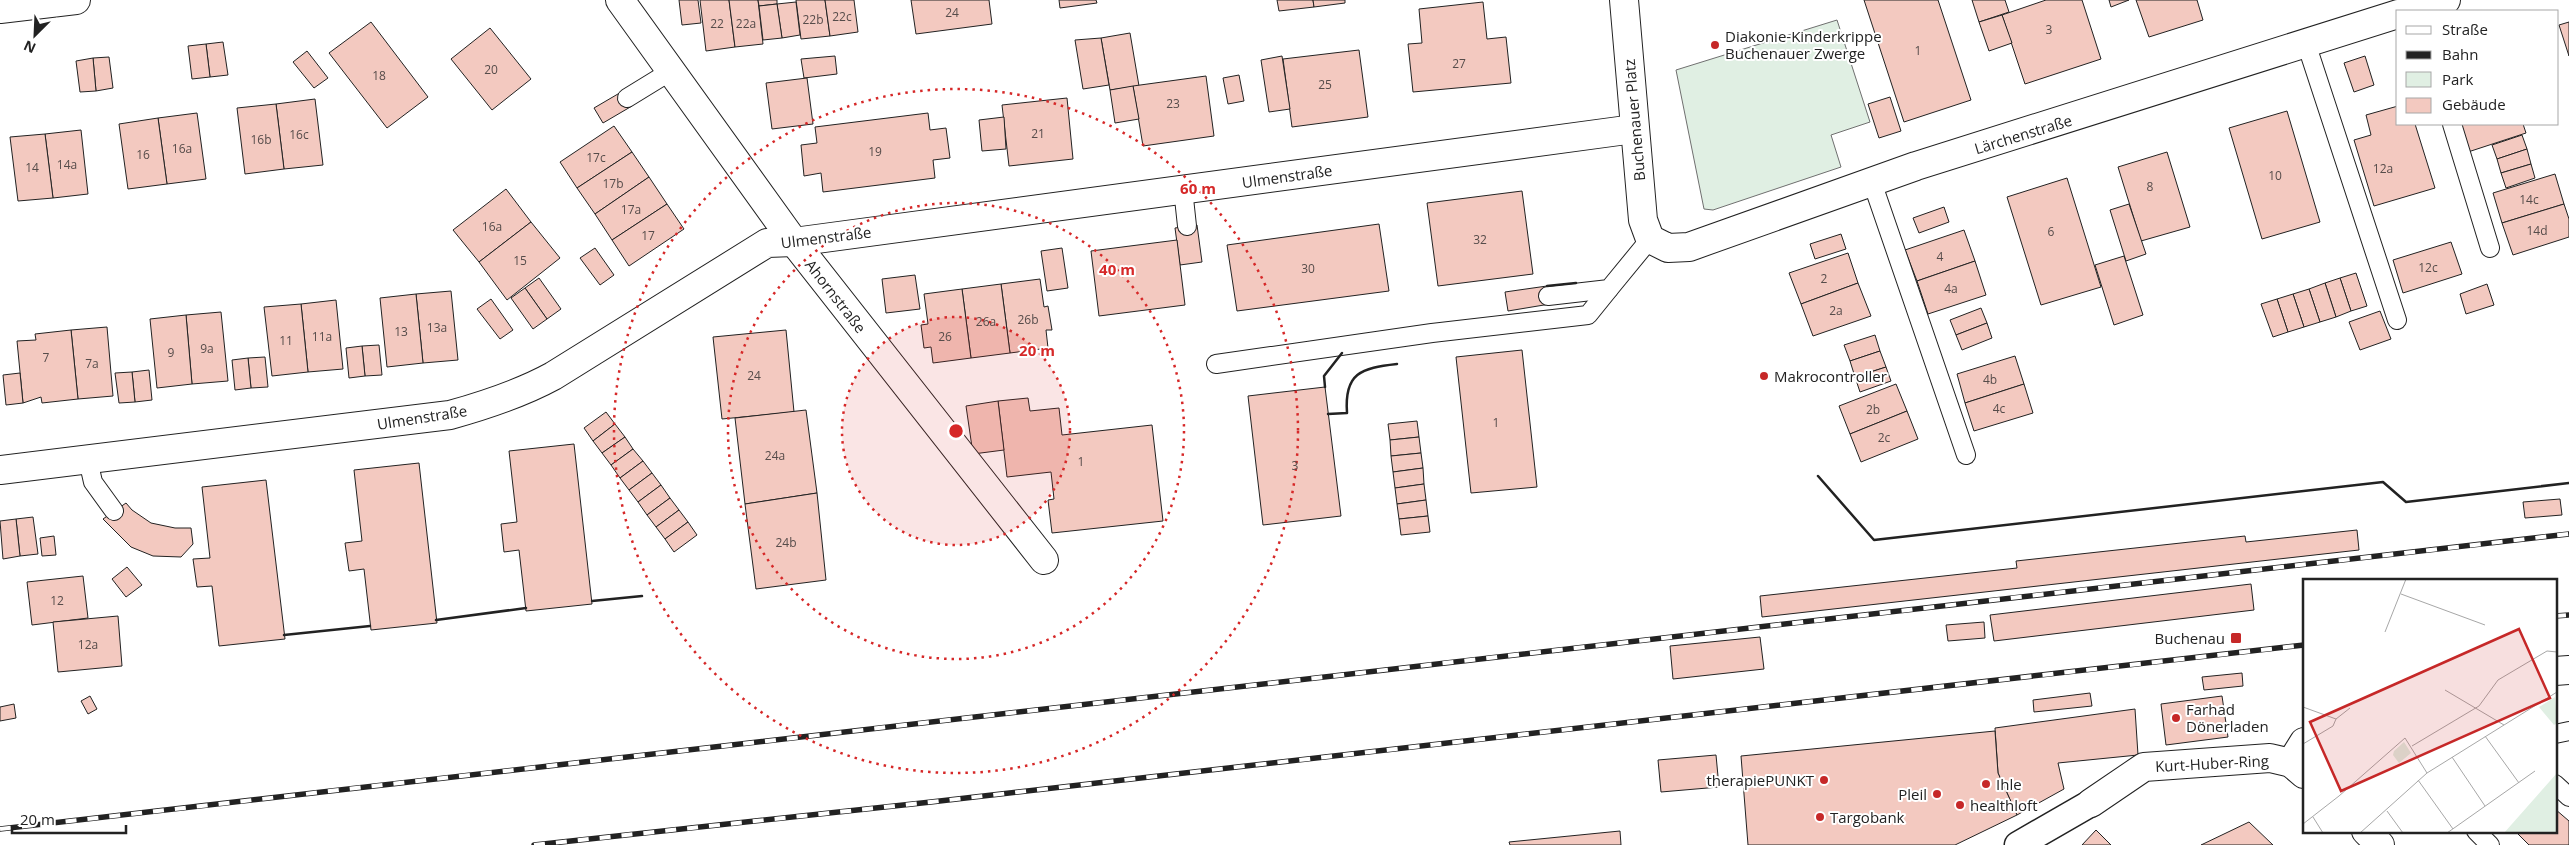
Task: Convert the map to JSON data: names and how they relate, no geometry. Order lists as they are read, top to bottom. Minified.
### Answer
{"streets":{"street":["Buchenauer Platz","Lärchenstraße","Ulmenstraße","Ahornstraße","Kurt-Huber-Ring"]},"crossings":[["Buchenauer Platz","Lärchenstraße"],["Buchenauer Platz","Ulmenstraße"],["Ulmenstraße","Ahornstraße"]],"places":{"other":["Diakonie-Kinderkrippe Buchenauer Zwerge","Makrocontroller","Farhad Dönerladen","therapiePUNKT","Ihle","Pleil","healthloft","Targobank"],"transit":["Buchenau"]},"house_numbers":["24","22c","22b","22","22a","3","1","27","20","18","25","23","21","16c","16b","16a","19","16","17c","14a","14","12a","10","17b","8","14c","17a","16a","14d","6","17","32","4","15","12c","30","2","4a","2a","26b","26a","13a","13","11a","26","11","9a","9","7","7a","24","4b","4c","2b","1","2c","24a","1","3","24b","12","12a"],"legend":["Straße","Bahn","Park","Gebäude"],"scale_bar":"20 m","north":"bottom left","rings":["60 m","40 m","20 m"]}
